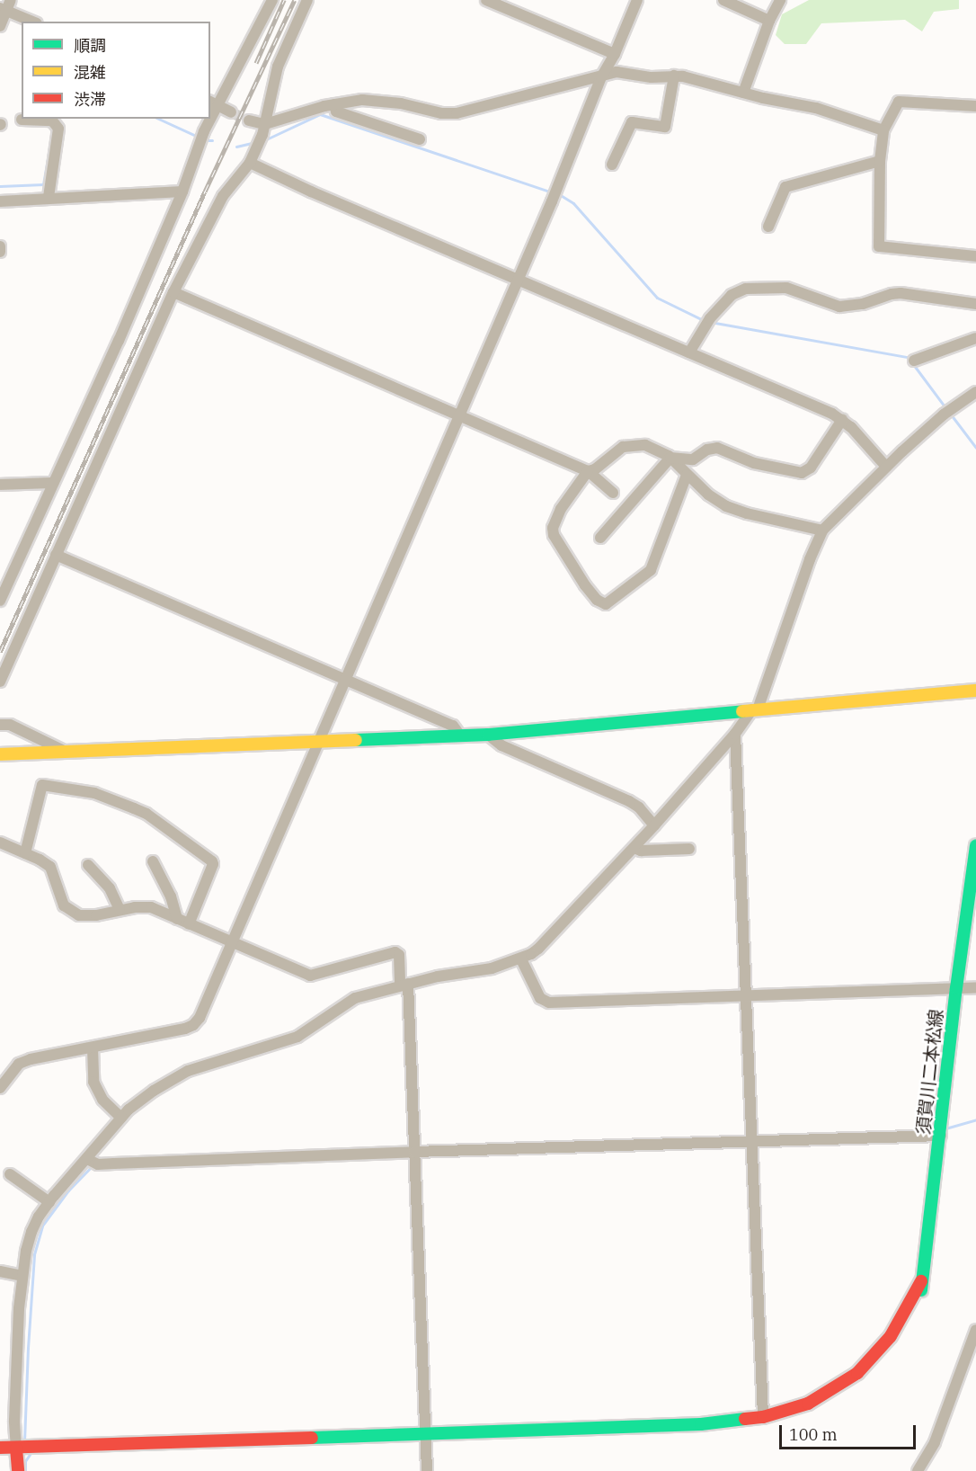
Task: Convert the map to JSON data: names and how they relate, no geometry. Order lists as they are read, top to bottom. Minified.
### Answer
{"streets":{"street":["須賀川二本松線"]},"legend":["順調","混雑","渋滞"],"scale_bar":"100 m"}
